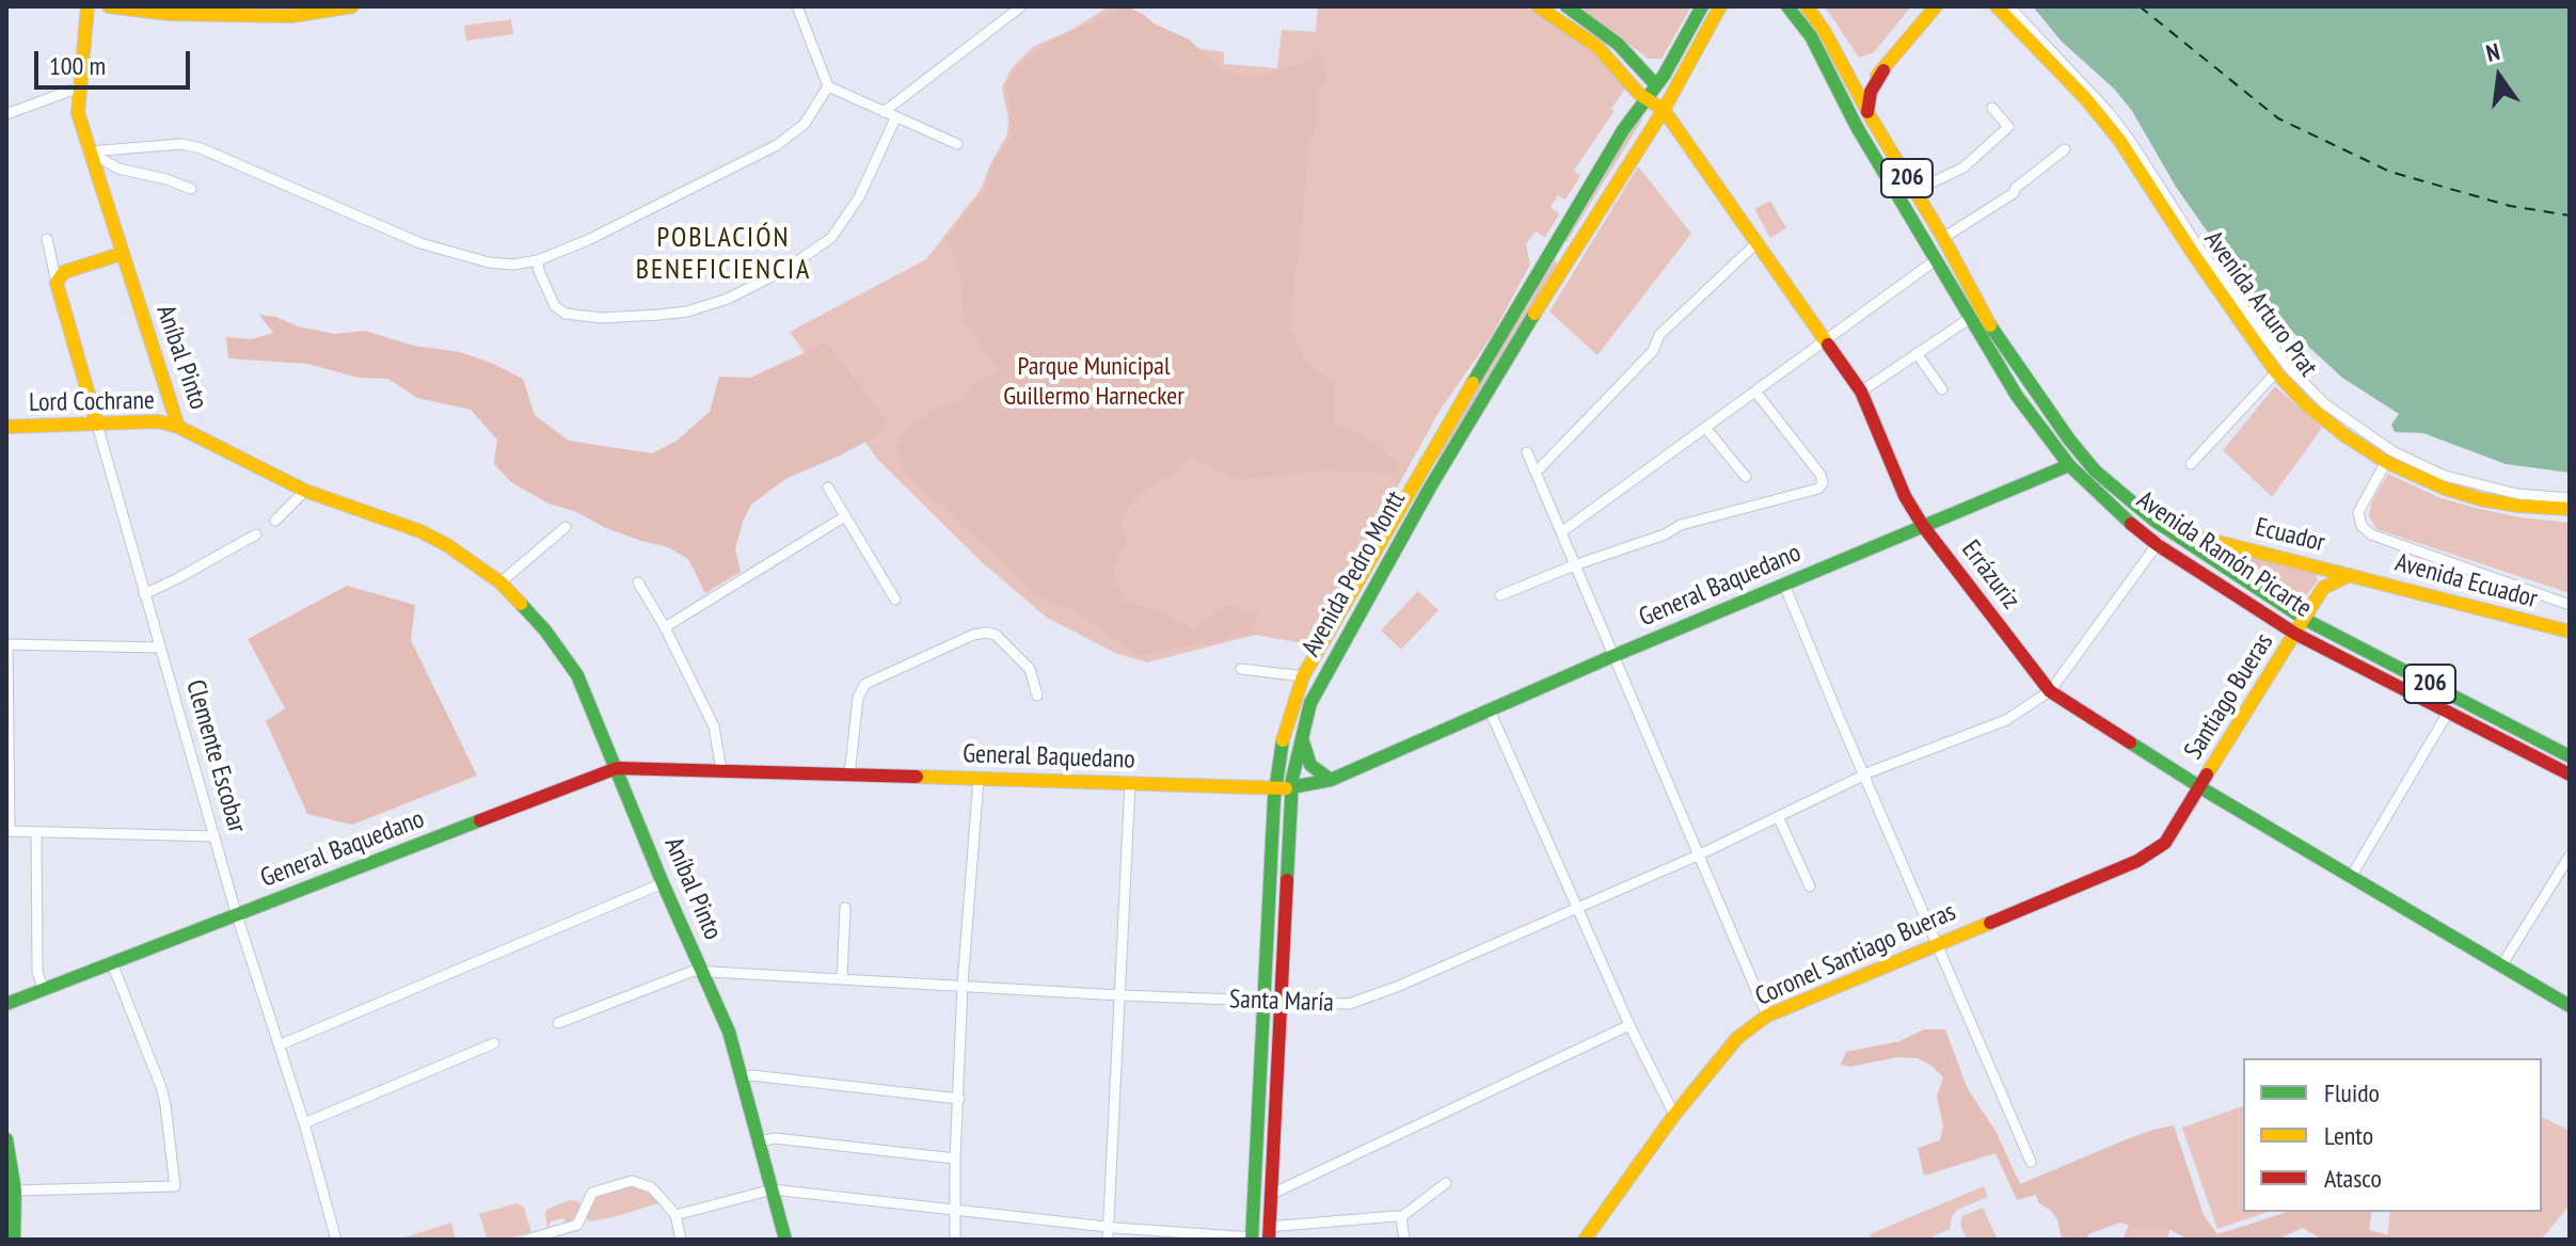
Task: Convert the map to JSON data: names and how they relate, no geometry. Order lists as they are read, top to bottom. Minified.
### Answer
{"streets":{"main road":["206","Avenida Arturo Prat","Aníbal Pinto","Lord Cochrane","Ecuador","Avenida Ramón Picarte","Avenida Pedro Montt","Errázuriz","Avenida Ecuador","General Baquedano","Santiago Bueras","Clemente Escobar","Coronel Santiago Bueras"],"street":["Santa María"]},"crossings":[["Aníbal Pinto","Lord Cochrane"],["Aníbal Pinto","General Baquedano"],["Aníbal Pinto","Santa María"],["Lord Cochrane","Clemente Escobar"],["Ecuador","Avenida Ramón Picarte"],["Ecuador","Avenida Ecuador"],["Avenida Ramón Picarte","General Baquedano"],["Avenida Ramón Picarte","Santiago Bueras"],["Avenida Pedro Montt","Errázuriz"],["Avenida Pedro Montt","General Baquedano"],["Avenida Pedro Montt","Santa María"],["Errázuriz","General Baquedano"],["Errázuriz","Santiago Bueras"],["Errázuriz","Coronel Santiago Bueras"],["Errázuriz","Santa María"],["General Baquedano","Clemente Escobar"],["Santiago Bueras","Coronel Santiago Bueras"]],"districts":["POBLACIÓN BENEFICIENCIA"],"parks":["Parque Municipal Guillermo Harnecker"],"legend":["Fluido","Lento","Atasco"],"scale_bar":"100 m","north":"top"}
